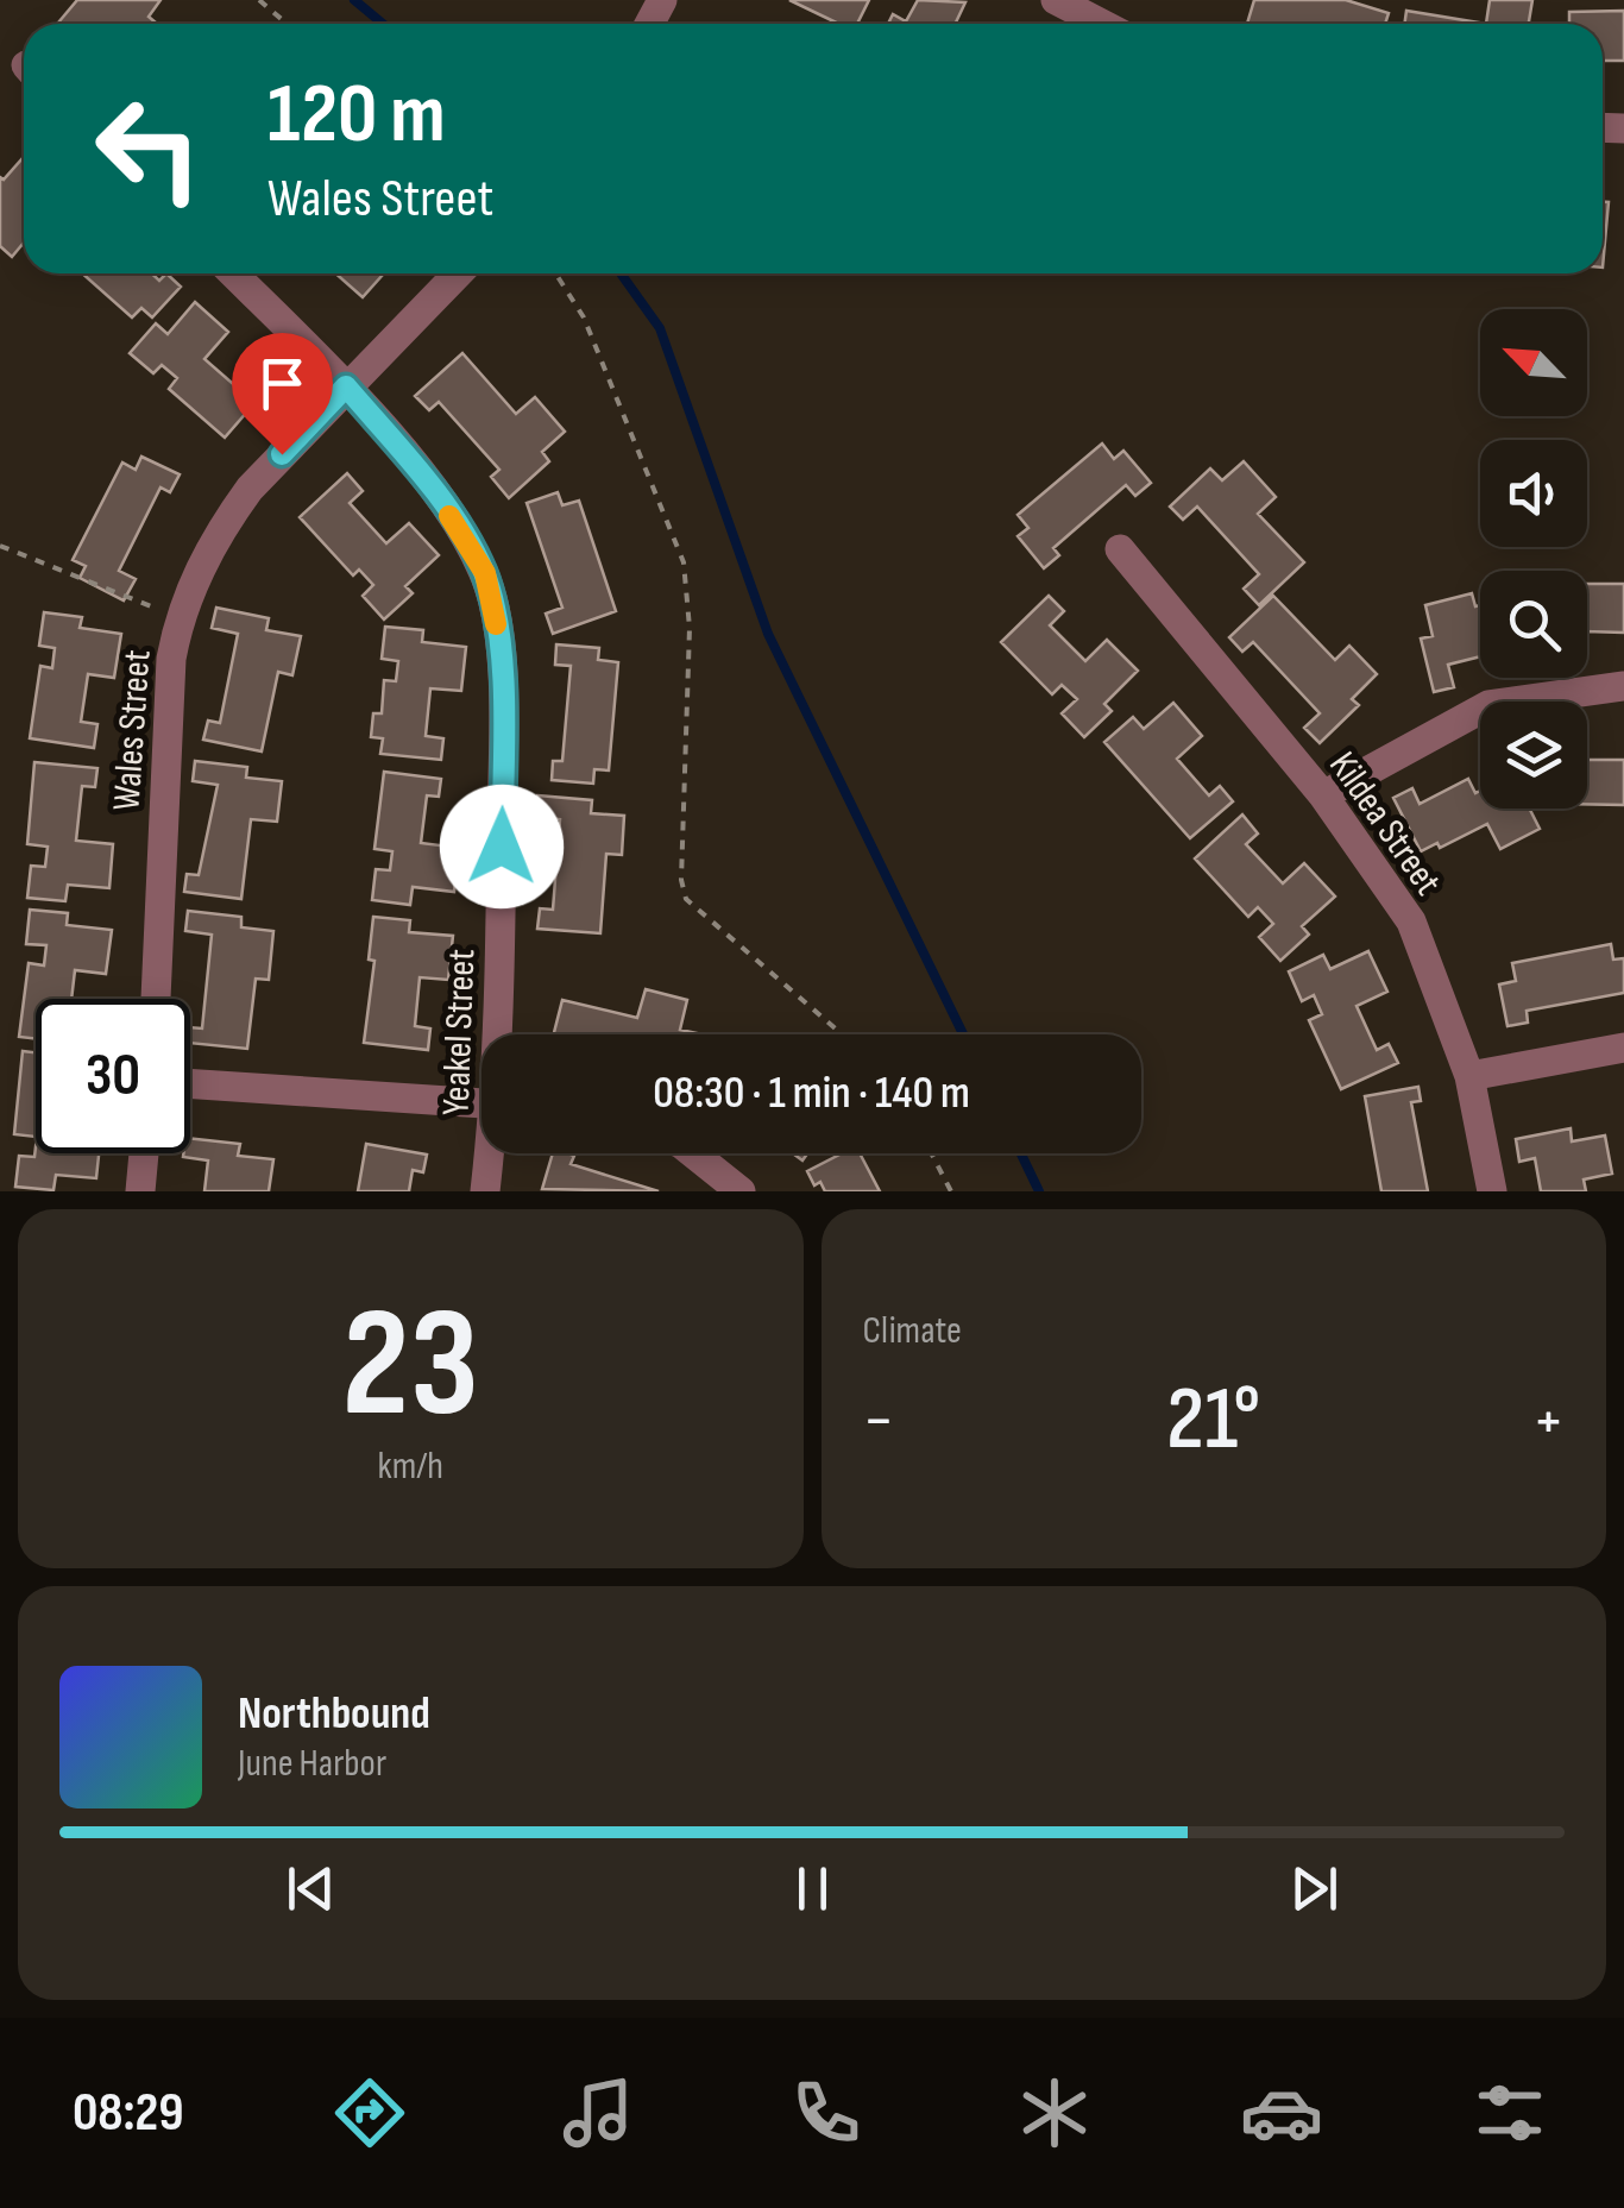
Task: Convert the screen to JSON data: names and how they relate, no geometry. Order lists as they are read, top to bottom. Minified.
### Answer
{"streets":{"street":["Wales Street","Kildea Street","Yeakel Street"]},"crossings":[["Wales Street","Yeakel Street"]],"north":"top left","page":{"turn":["120 m","Wales Street"],"limit":"30","trip":"08:30 · 1 min · 140 m","tile":[["23","km/h"],"Climate"],"heat":["−","21°","+"],"song":["Northbound","June Harbor"],"tabs":"08:29"}}
